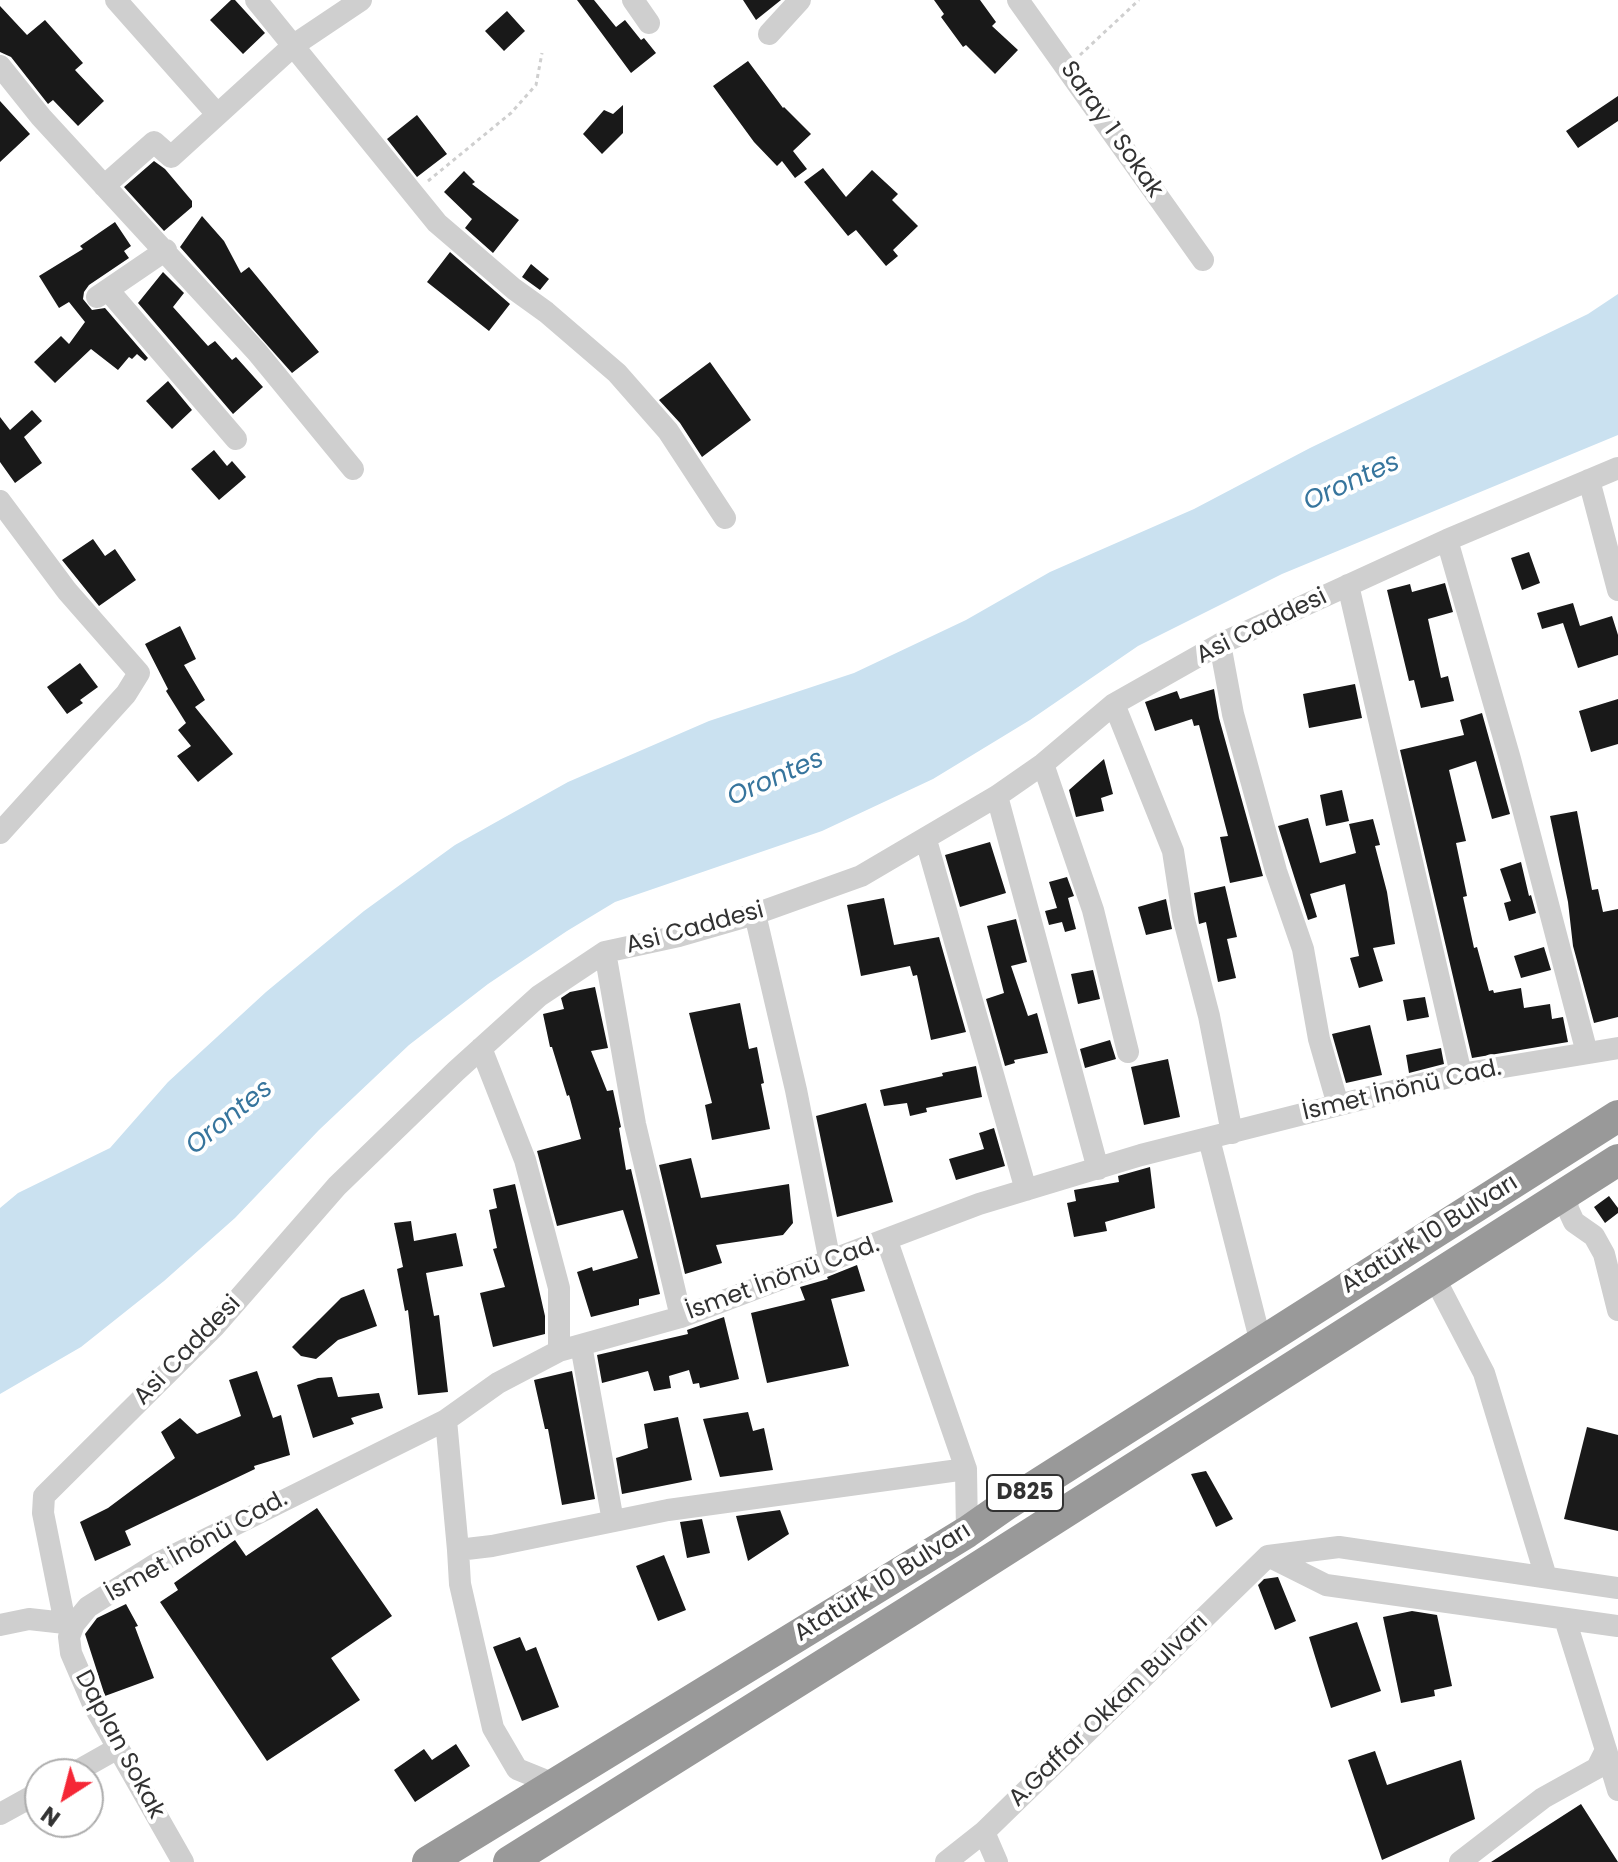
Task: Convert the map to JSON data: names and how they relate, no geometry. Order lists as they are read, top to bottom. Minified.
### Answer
{"streets":{"highway":["Atatürk 10 Bulvarı","D825"],"street":["Saray 1 Sokak","Asi Caddesi","İsmet İnönü Cad.","A.Gaffar Okkan Bulvarı","Daplan Sokak"]},"crossings":[["Asi Caddesi","İsmet İnönü Cad."],["Asi Caddesi","Daplan Sokak"],["İsmet İnönü Cad.","Daplan Sokak"]],"water":["Orontes"],"north":"bottom left"}
